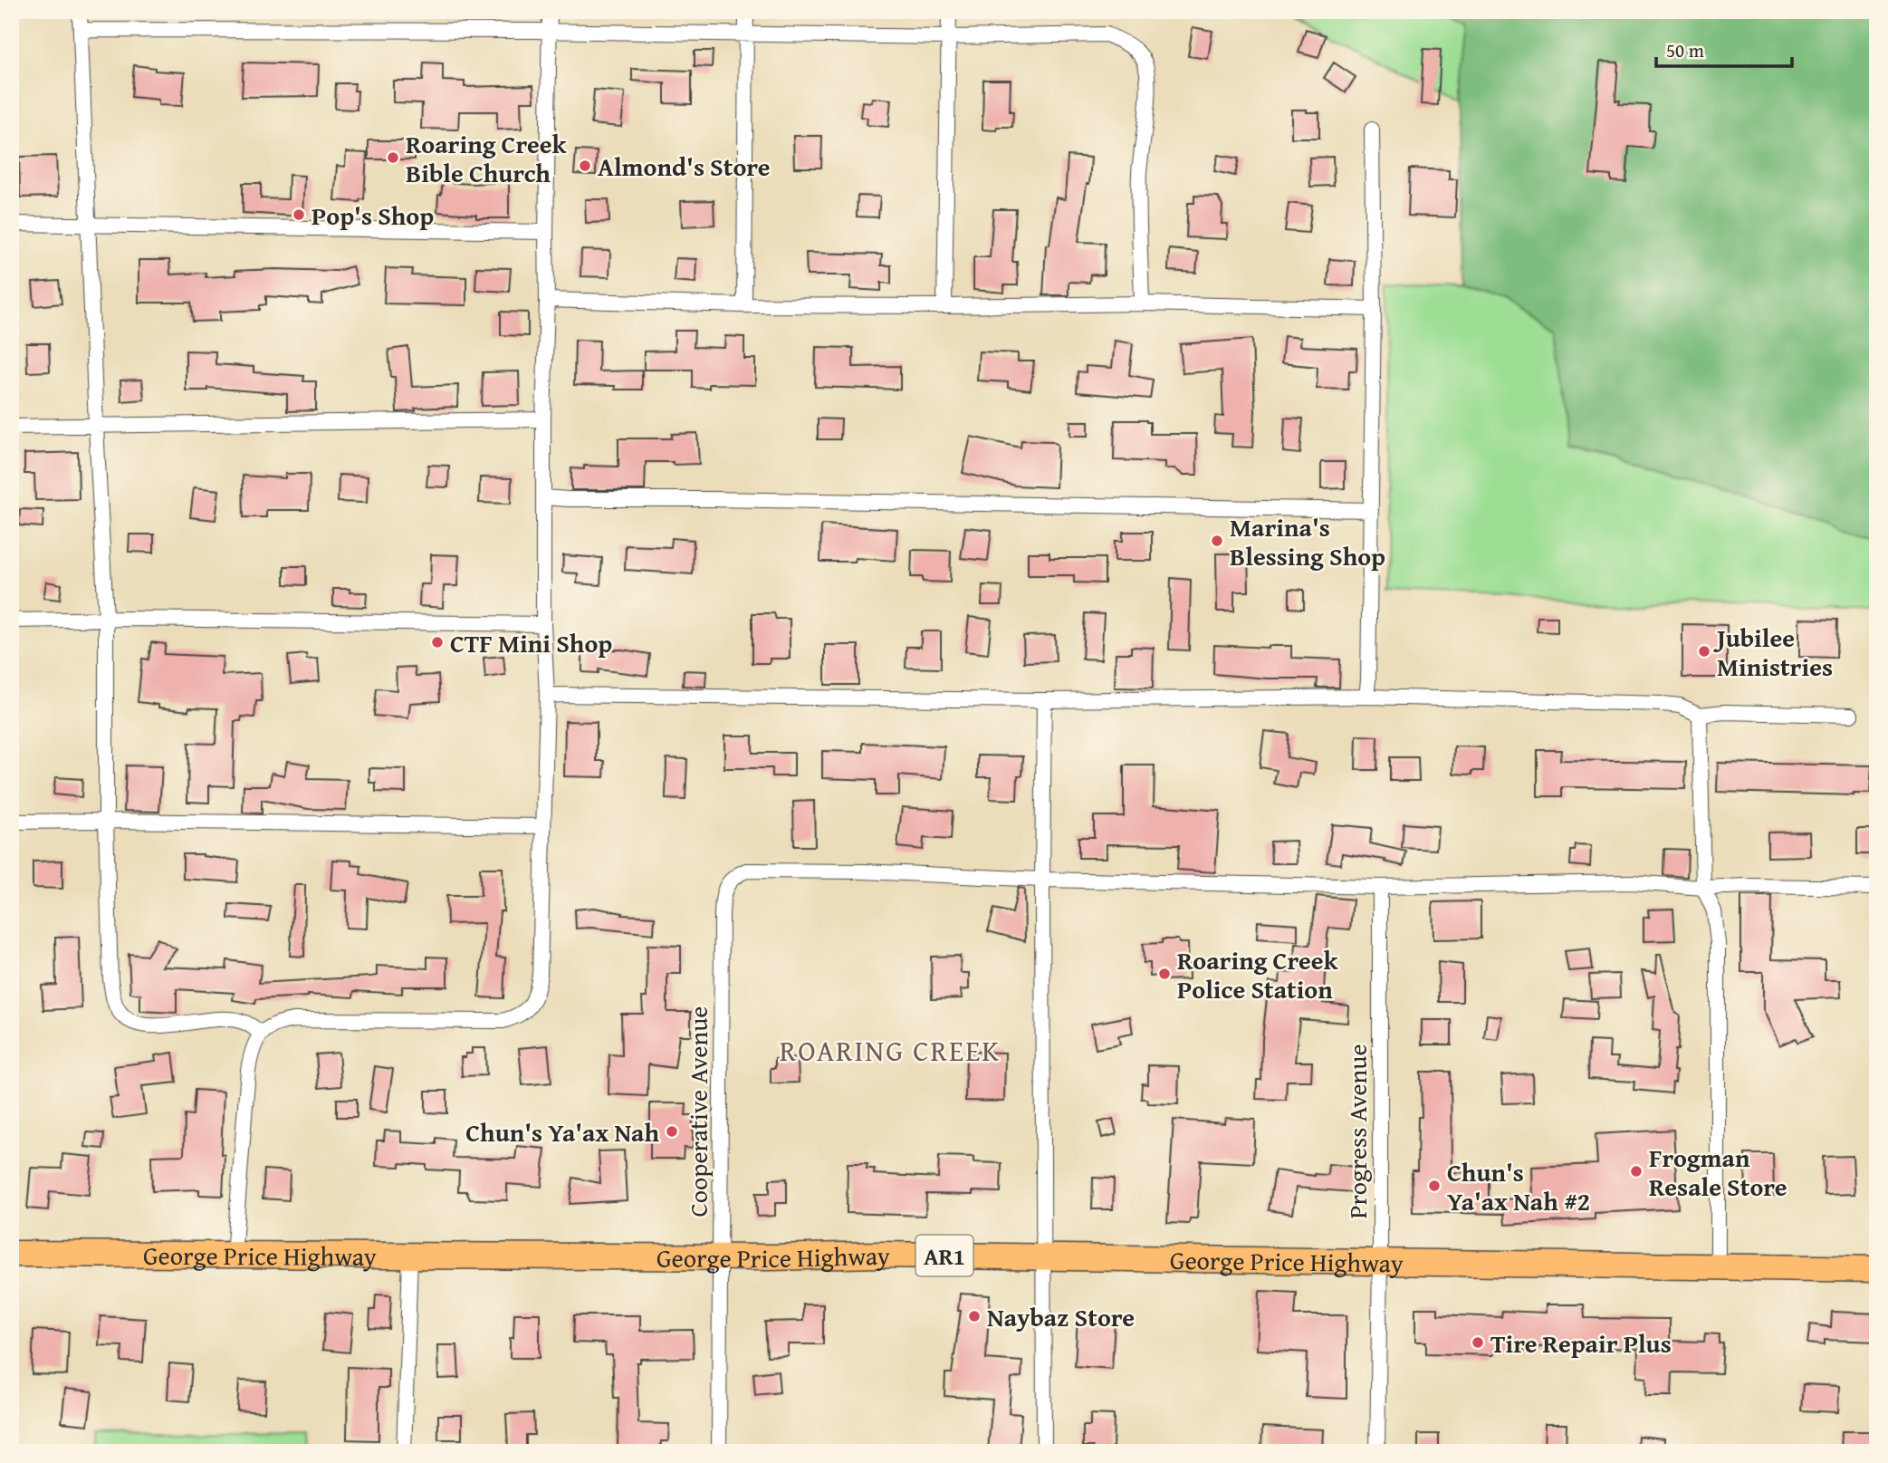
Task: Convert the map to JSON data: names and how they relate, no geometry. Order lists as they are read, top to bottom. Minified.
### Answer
{"streets":{"highway":["George Price Highway","AR1"],"street":["Cooperative Avenue","Progress Avenue"]},"crossings":[["Cooperative Avenue","George Price Highway"],["Progress Avenue","George Price Highway"]],"districts":["ROARING CREEK"],"places":["Roaring Creek Bible Church","Almond's Store","Pop's Shop","Marina's Blessing Shop","CTF Mini Shop","Jubilee Ministries","Roaring Creek Police Station","Chun's Ya'ax Nah","Frogman Resale Store","Chun's Ya'ax Nah #2","Naybaz Store","Tire Repair Plus"],"scale_bar":"50 m"}
